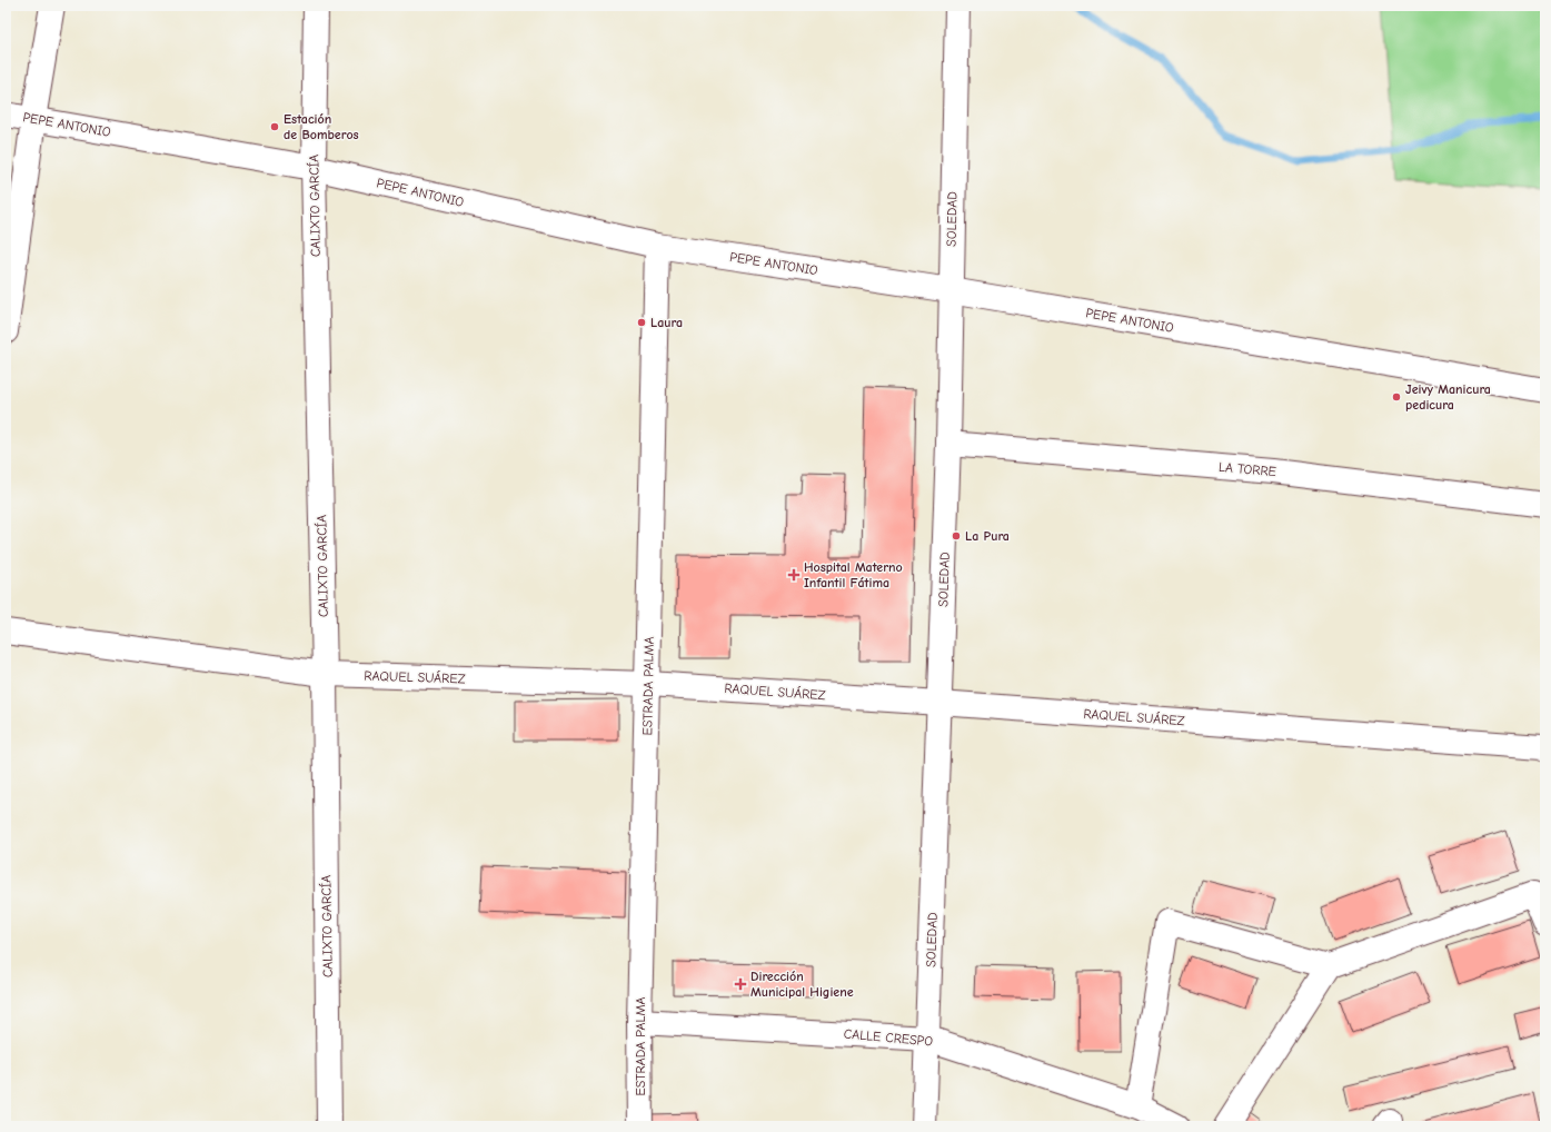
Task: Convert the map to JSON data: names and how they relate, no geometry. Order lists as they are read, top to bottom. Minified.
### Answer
{"streets":{"street":["PEPE ANTONIO","CALIXTO GARCÍA","SOLEDAD","LA TORRE","RAQUEL SUÁREZ","ESTRADA PALMA","CALLE CRESPO"]},"crossings":[["PEPE ANTONIO","CALIXTO GARCÍA"],["PEPE ANTONIO","SOLEDAD"],["PEPE ANTONIO","ESTRADA PALMA"],["CALIXTO GARCÍA","RAQUEL SUÁREZ"],["SOLEDAD","LA TORRE"],["SOLEDAD","RAQUEL SUÁREZ"],["SOLEDAD","CALLE CRESPO"],["RAQUEL SUÁREZ","ESTRADA PALMA"],["ESTRADA PALMA","CALLE CRESPO"]],"places":{"other":["Estación de Bomberos","Laura","Jeivy Manicura pedicura","La Pura"],"health":["Hospital Materno Infantil Fátima","Dirección Municipal Higiene"]}}
